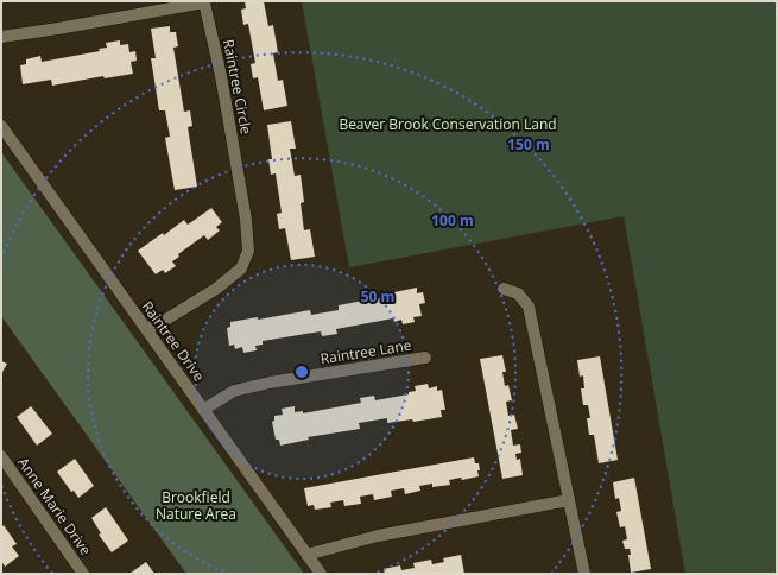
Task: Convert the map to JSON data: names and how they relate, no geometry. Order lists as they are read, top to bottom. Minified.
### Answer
{"streets":{"street":["Raintree Circle","Raintree Drive","Raintree Lane","Anne Marie Drive"]},"crossings":[["Raintree Circle","Raintree Drive"],["Raintree Drive","Raintree Lane"]],"parks":["Beaver Brook Conservation Land","Brookfield Nature Area"],"rings":["150 m","100 m","50 m"]}
